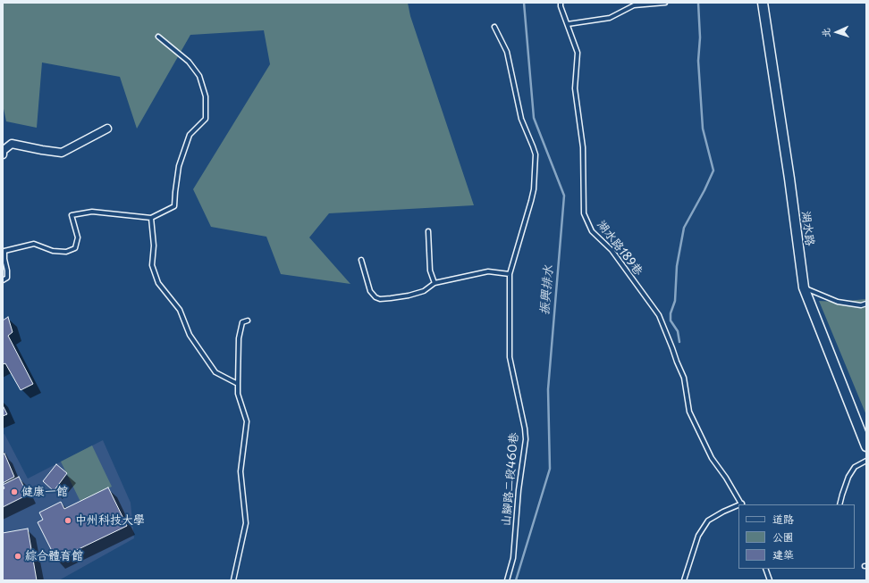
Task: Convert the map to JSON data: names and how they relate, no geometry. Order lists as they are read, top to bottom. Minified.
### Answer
{"streets":{"street":["湖水路"],"lane":["湖水路189巷","山腳路二段460巷"]},"water":["振興排水"],"places":["健康一館","中州科技大學","綜合體育館"],"legend":["道路","公園","建築"],"north":"left"}
